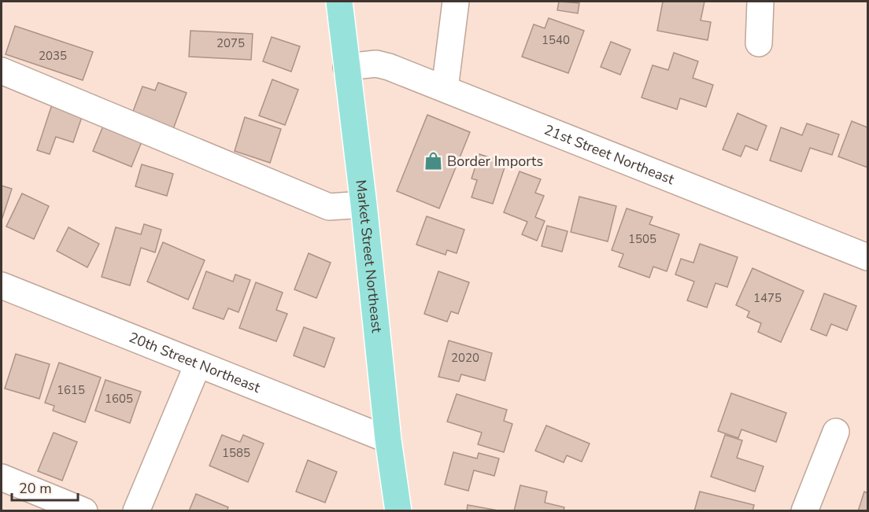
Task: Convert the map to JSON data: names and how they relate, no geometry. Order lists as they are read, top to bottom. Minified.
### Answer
{"streets":{"main road":["Market Street Northeast"],"street":["21st Street Northeast","20th Street Northeast"]},"crossings":[["21st Street Northeast","Market Street Northeast"],["Market Street Northeast","20th Street Northeast"]],"places":{"shop":["Border Imports"]},"house_numbers":["1540","2075","2035","1505","1475","2020","1615","1605","1585"],"scale_bar":"20 m"}
